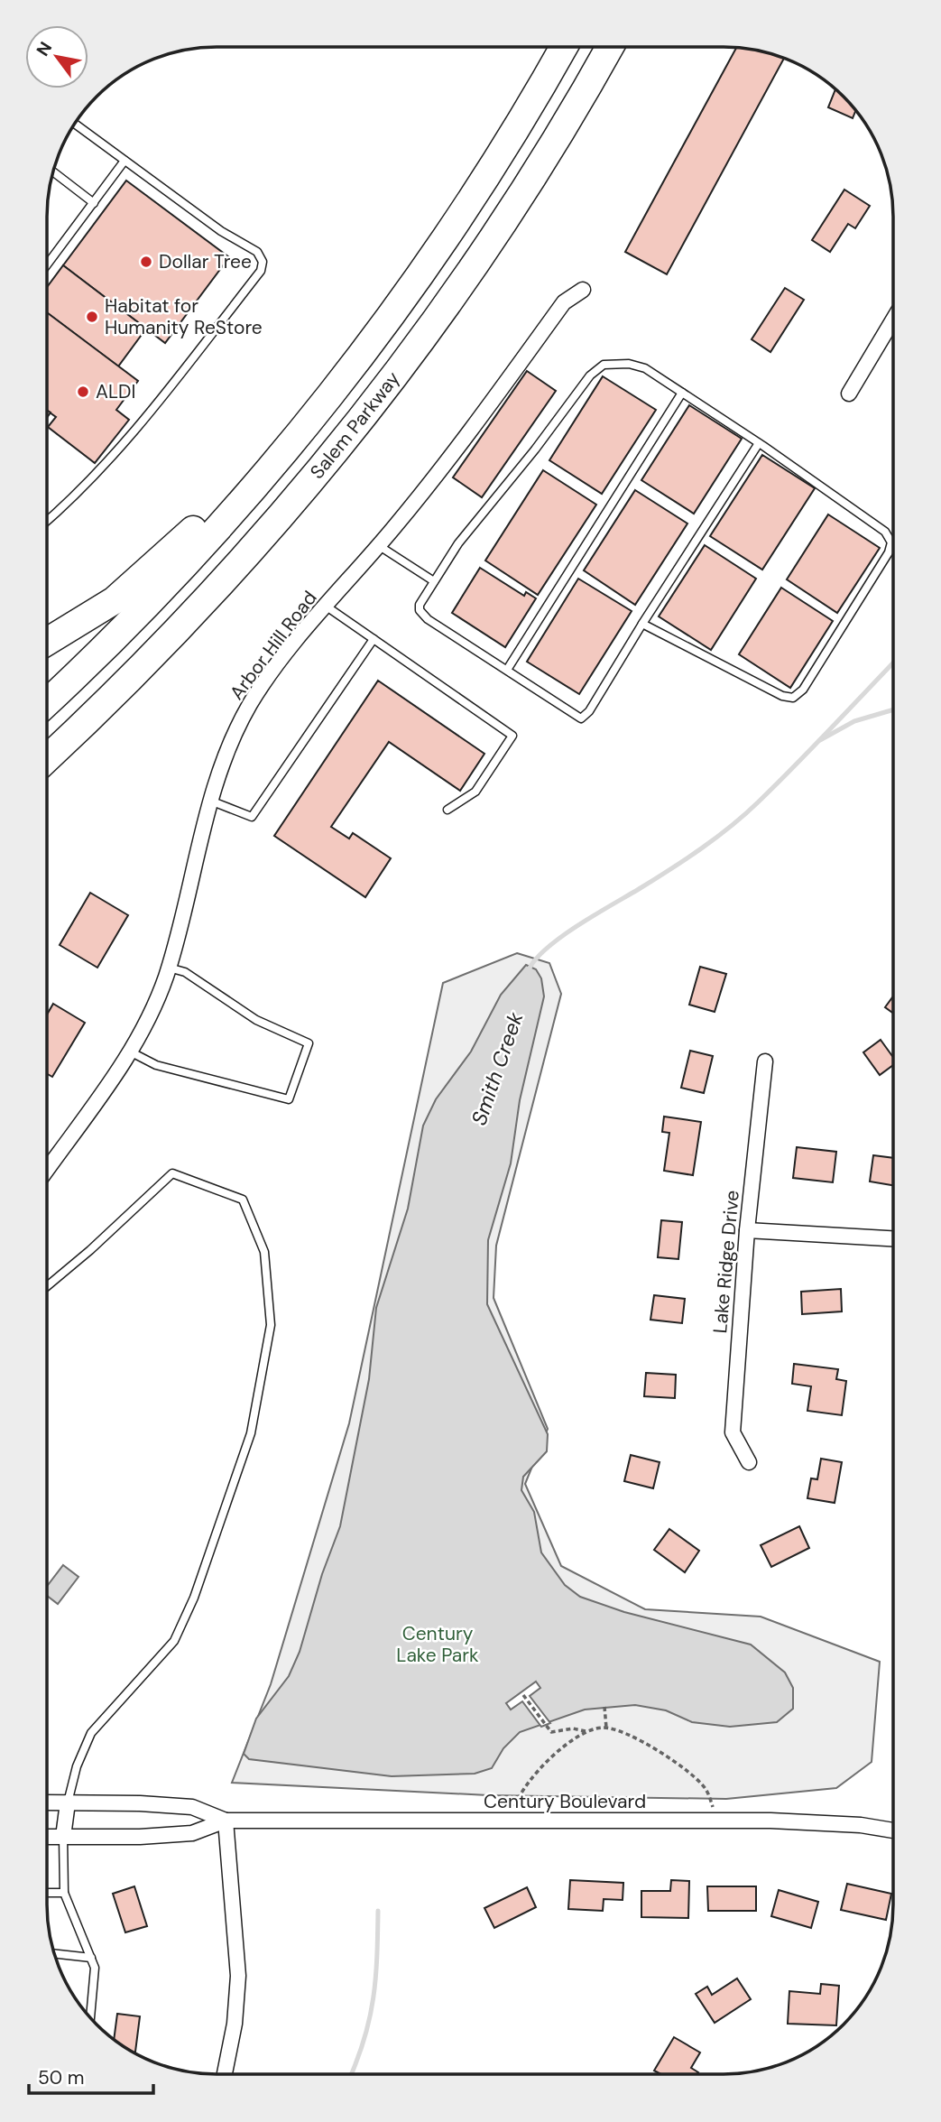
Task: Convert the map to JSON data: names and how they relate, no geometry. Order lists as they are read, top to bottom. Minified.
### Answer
{"streets":{"highway":["Salem Parkway"],"street":["Arbor Hill Road","Lake Ridge Drive","Century Boulevard"]},"water":["Smith Creek"],"parks":["Century Lake Park"],"places":["Dollar Tree","Habitat for Humanity ReStore","ALDI"],"scale_bar":"50 m","north":"top left"}
